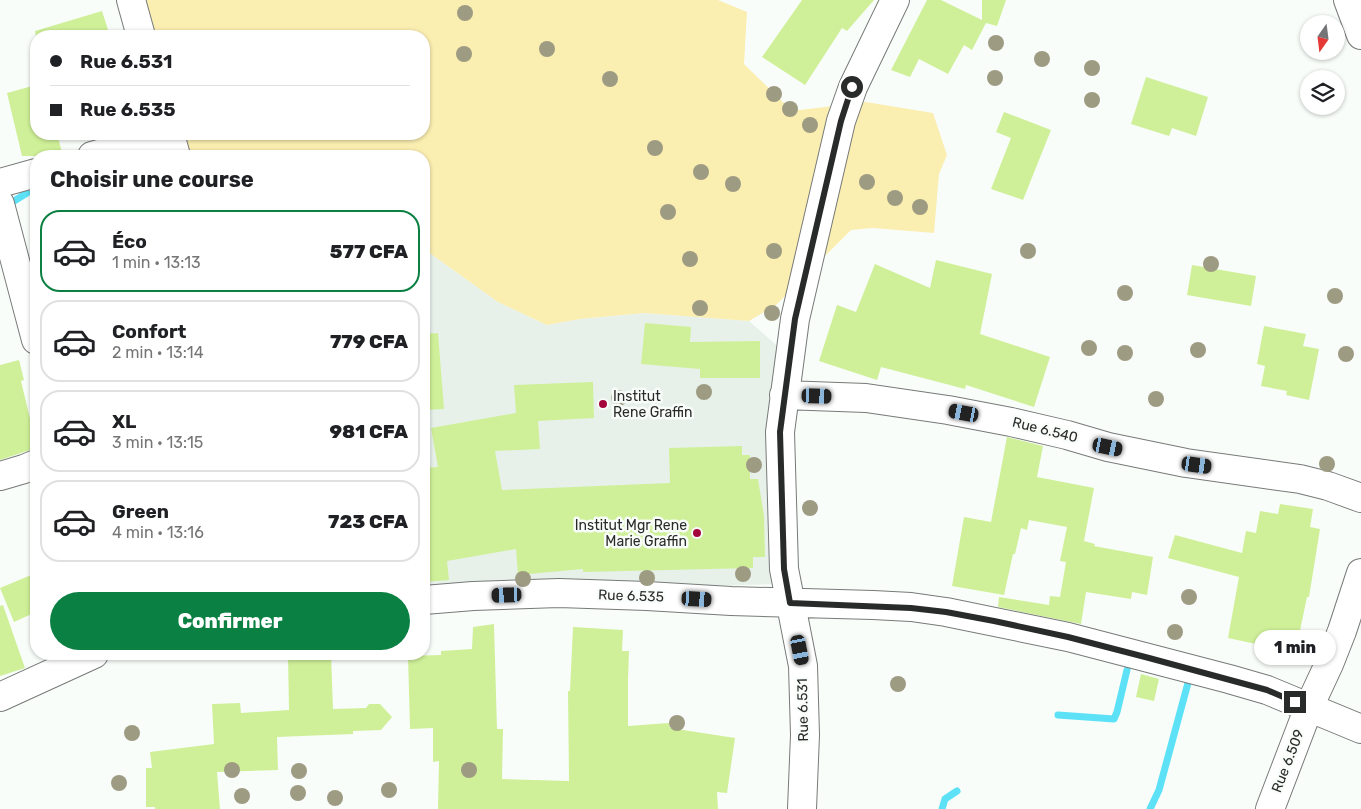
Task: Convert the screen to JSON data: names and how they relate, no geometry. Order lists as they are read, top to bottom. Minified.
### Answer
{"streets":{"street":["Rue 6.540","Rue 6.535","Rue 6.531","Rue 6.509"]},"crossings":[["Rue 6.540","Rue 6.531"],["Rue 6.535","Rue 6.531"],["Rue 6.535","Rue 6.509"]],"places":["Institut Rene Graffin","Institut Mgr Rene Marie Graffin"],"north":"bottom","page":{"banner":["Rue 6.531","Rue 6.535"],"heading":"Choisir une course","list":[{"name":"Éco","note":"1 min · 13:13","value":"577 CFA"},{"name":"Confort","note":"2 min · 13:14","value":"779 CFA"},{"name":"XL","note":"3 min · 13:15","value":"981 CFA"},{"name":"Green","note":"4 min · 13:16","value":"723 CFA"}],"buttons":"Confirmer","bubble":"1 min"}}
